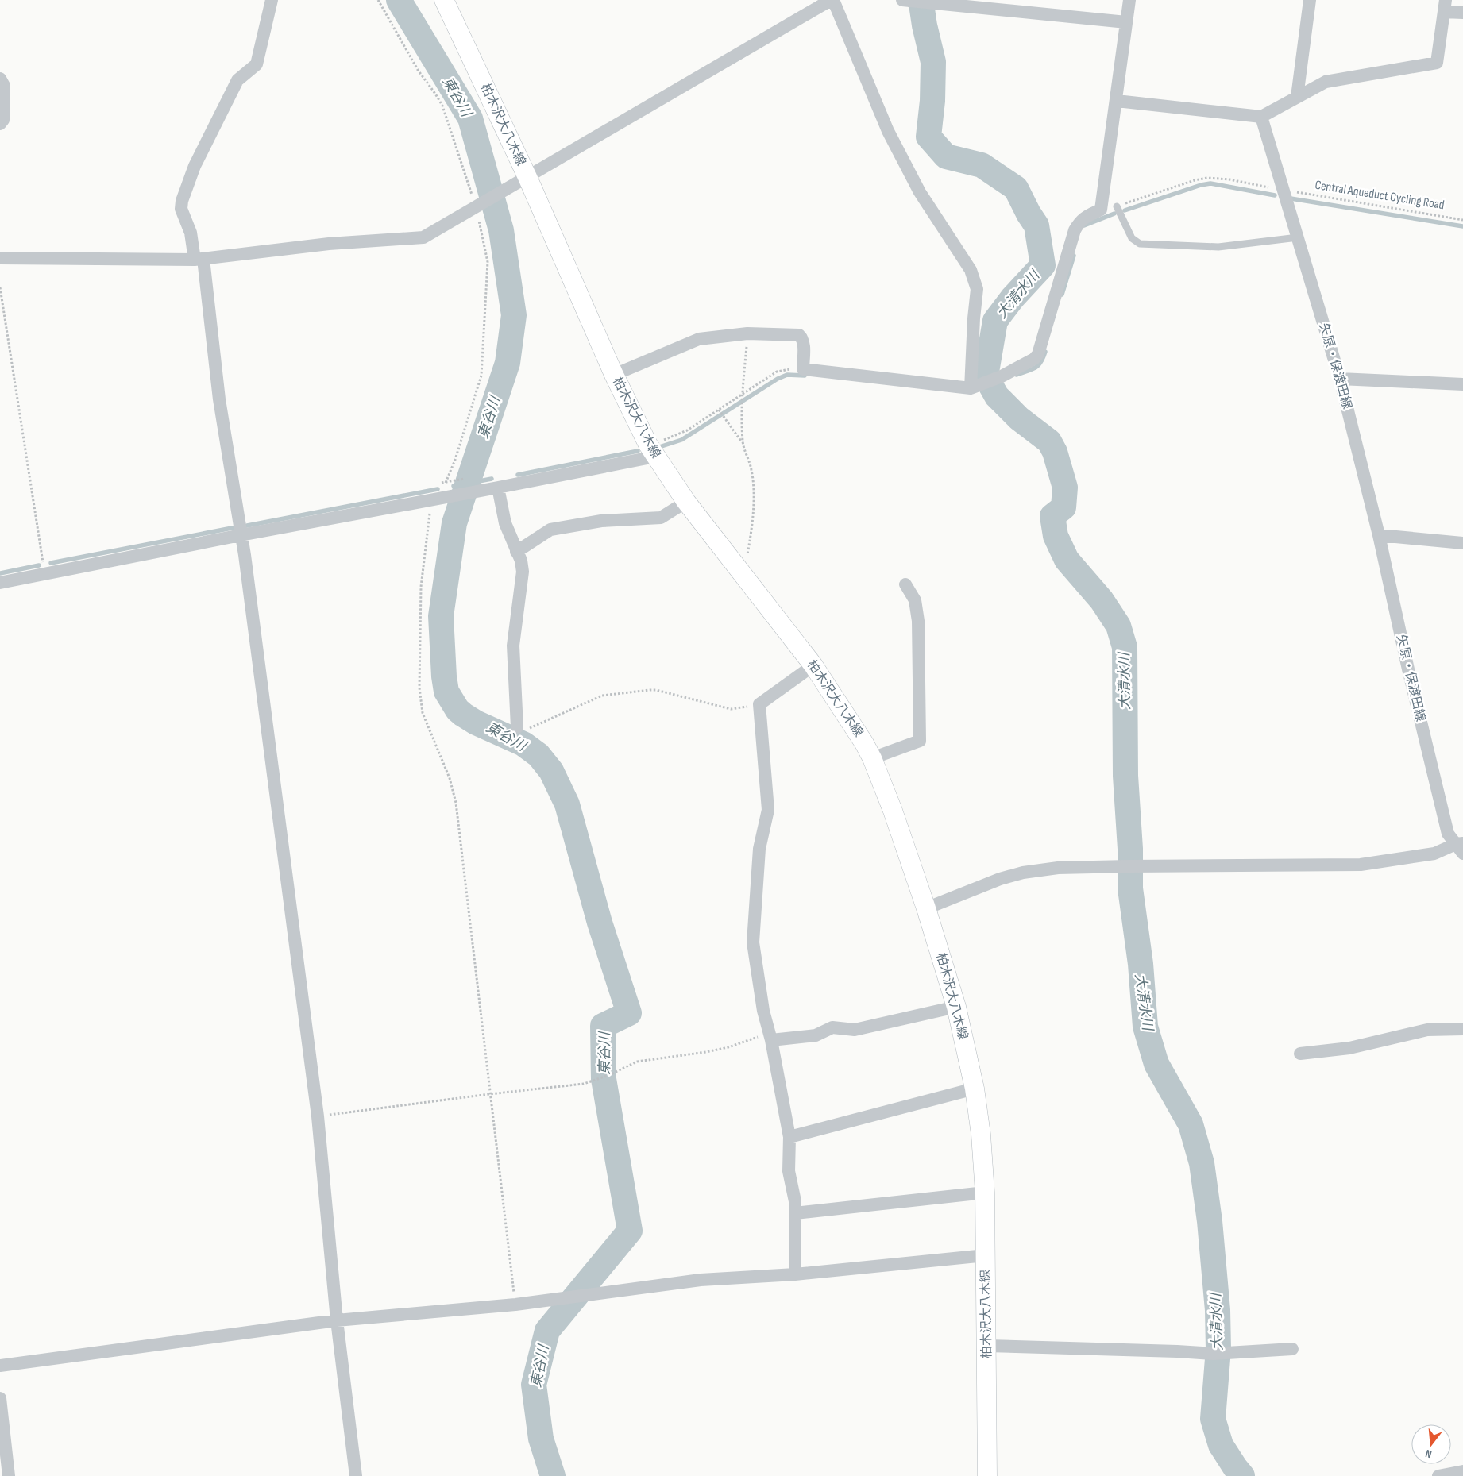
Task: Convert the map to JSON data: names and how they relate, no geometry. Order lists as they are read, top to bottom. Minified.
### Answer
{"streets":{"main road":["柏木沢大八木線"],"street":["矢原・保渡田線"],"path":["Central Aqueduct Cycling Road"]},"water":["東谷川","大清水川"],"north":"bottom"}
